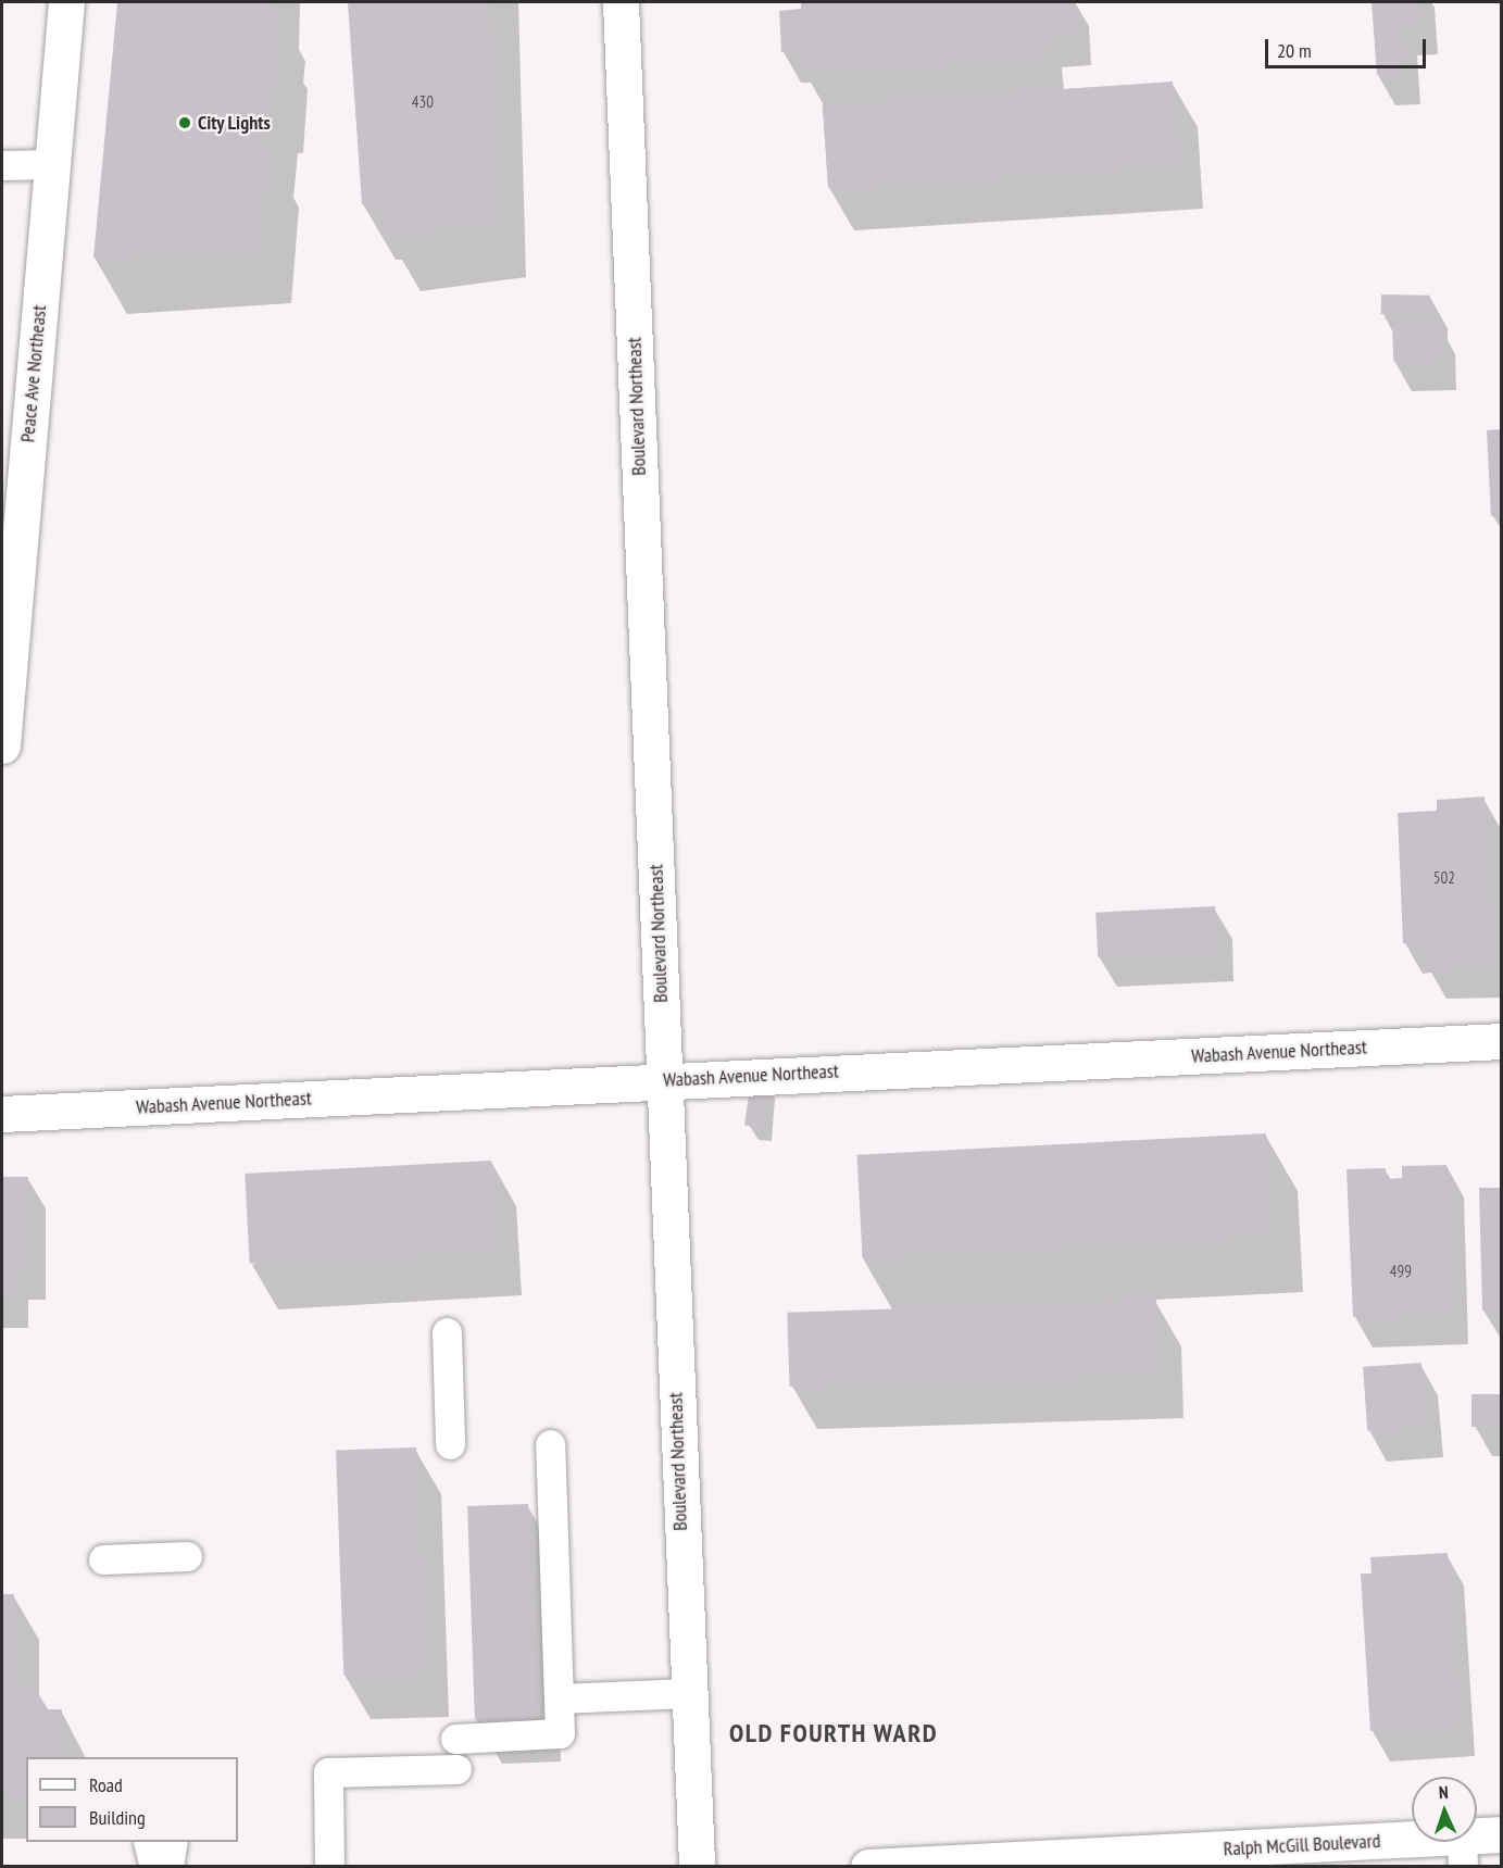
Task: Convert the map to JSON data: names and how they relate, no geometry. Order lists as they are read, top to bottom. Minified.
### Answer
{"streets":{"main road":["Peace Ave Northeast","Boulevard Northeast","Wabash Avenue Northeast","Ralph McGill Boulevard"]},"crossings":[["Boulevard Northeast","Wabash Avenue Northeast"]],"districts":["OLD FOURTH WARD"],"places":["City Lights"],"house_numbers":["430","502","499"],"legend":["Road","Building"],"scale_bar":"20 m","north":"top"}
